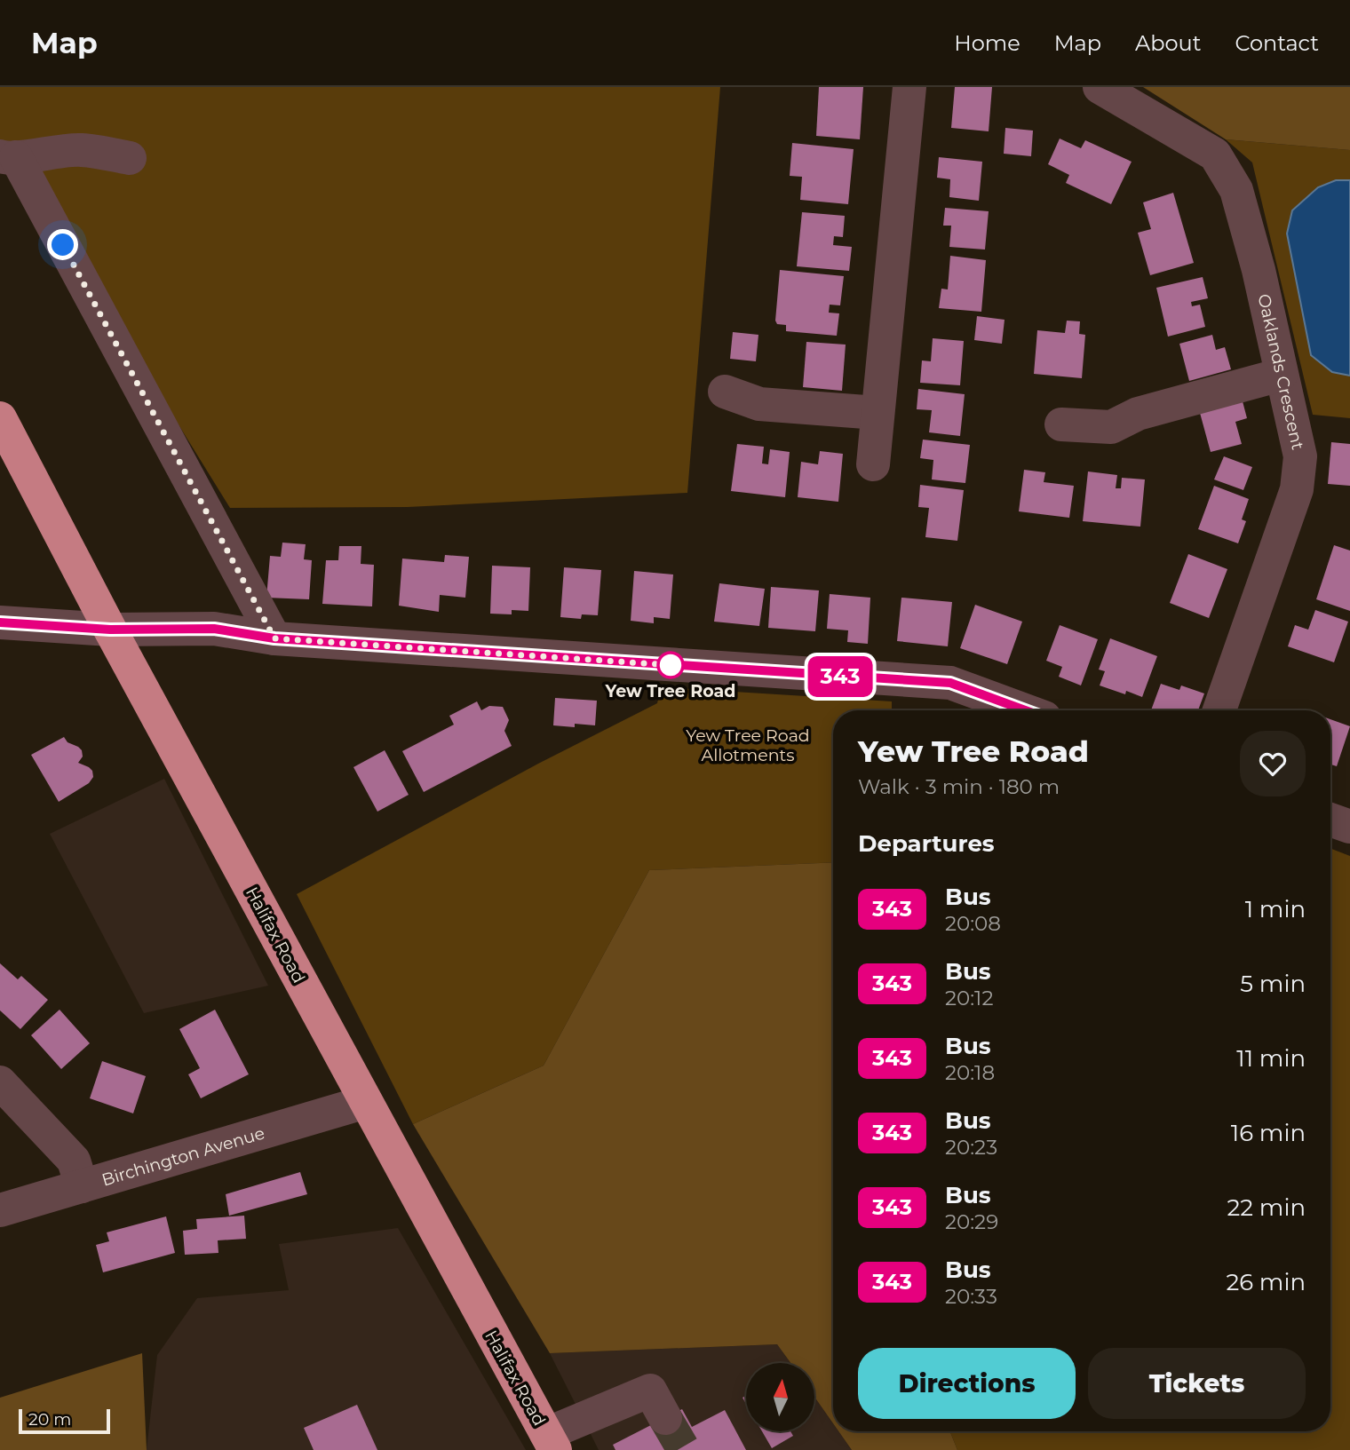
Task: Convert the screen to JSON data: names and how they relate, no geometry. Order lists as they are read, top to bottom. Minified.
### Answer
{"streets":{"highway":["Halifax Road"],"street":["Oaklands Crescent","Birchington Avenue"]},"crossings":[["Halifax Road","Birchington Avenue"]],"parks":["Yew Tree Road Allotments"],"places":["Yew Tree Road"],"lines":["bus line 343"],"scale_bar":"20 m","north":"top","page":{"header":"Map","nav":["Home","Map","About","Contact"],"on_map":"343","heading":[["Yew Tree Road","Walk · 3 min · 180 m"],"Departures"],"list":[{"mark":"343","name":"Bus","note":"20:08","value":"1 min"},{"mark":"343","name":"Bus","note":"20:12","value":"5 min"},{"mark":"343","name":"Bus","note":"20:18","value":"11 min"},{"mark":"343","name":"Bus","note":"20:23","value":"16 min"},{"mark":"343","name":"Bus","note":"20:29","value":"22 min"},{"mark":"343","name":"Bus","note":"20:33","value":"26 min"}],"buttons":["Directions","Tickets"],"scale":"20 m"}}
